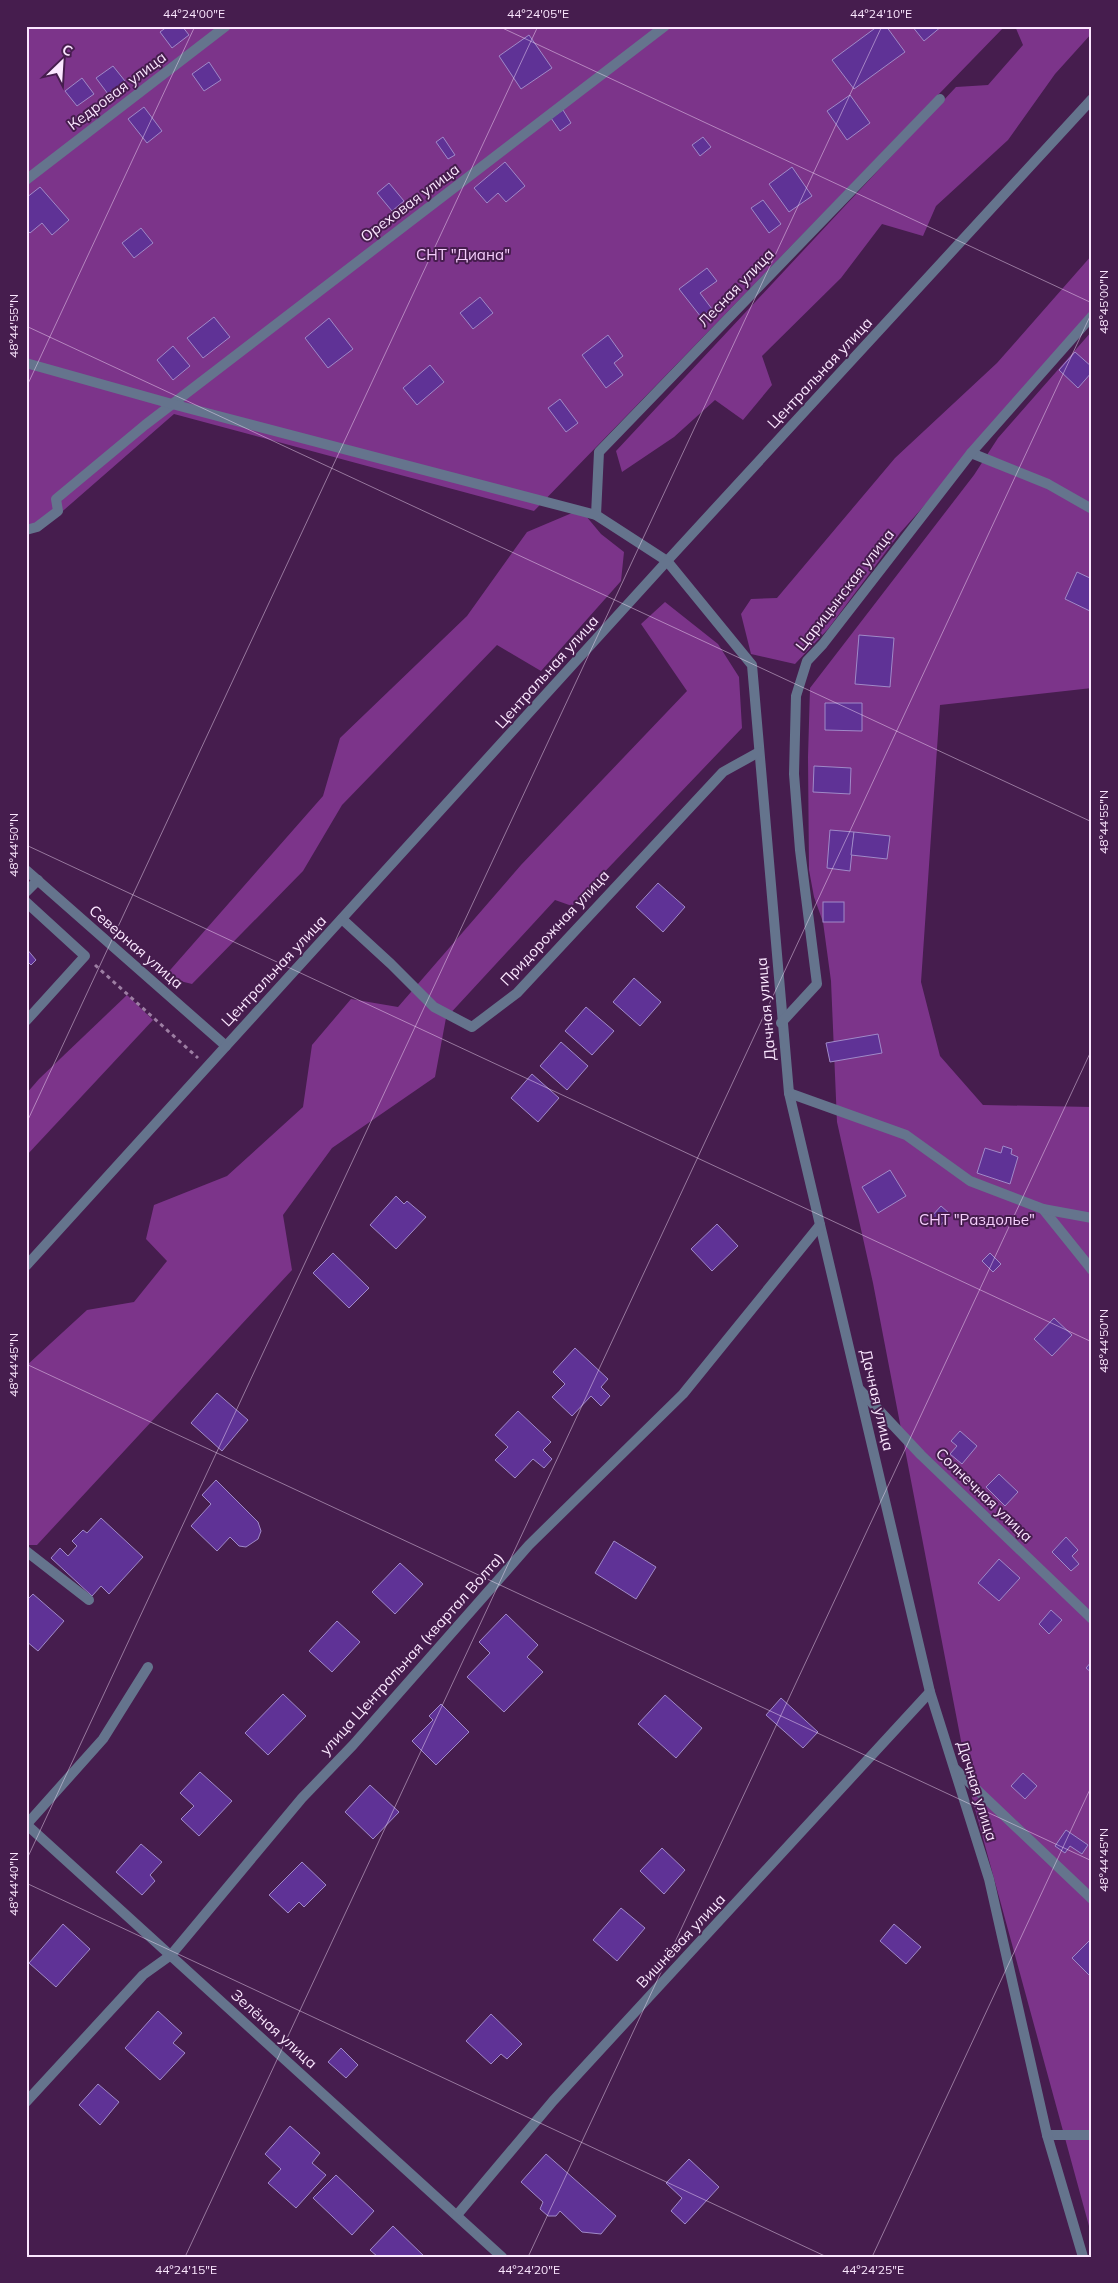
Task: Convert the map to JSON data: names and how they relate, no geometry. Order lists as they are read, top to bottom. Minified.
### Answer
{"streets":{"street":["Кедровая улица","Ореховая улица","Лесная улица","Центральная улица","Царицынская улица","Придорожная улица","Северная улица","Дачная улица","Солнечная улица","улица Центральная (квартал Волта)","Вишнёвая улица","Зелёная улица"]},"crossings":[["Ореховая улица","Дачная улица"],["Лесная улица","Дачная улица"],["Центральная улица","Придорожная улица"],["Центральная улица","Северная улица"],["Центральная улица","Дачная улица"],["Царицынская улица","Дачная улица"],["Придорожная улица","Дачная улица"],["Дачная улица","Солнечная улица"],["Дачная улица","улица Центральная (квартал Волта)"],["Дачная улица","Вишнёвая улица"],["улица Центральная (квартал Волта)","Зелёная улица"],["Вишнёвая улица","Зелёная улица"]],"parks":["СНТ \"Диана\"","СНТ \"Раздолье\""],"north":"top right","coordinates":["44°24'00\"E","44°24'05\"E","44°24'10\"E","48°45'00\"N","48°44'55\"N","48°44'50\"N","48°44'45\"N","48°44'40\"N","44°24'15\"E","44°24'20\"E","44°24'25\"E"]}
